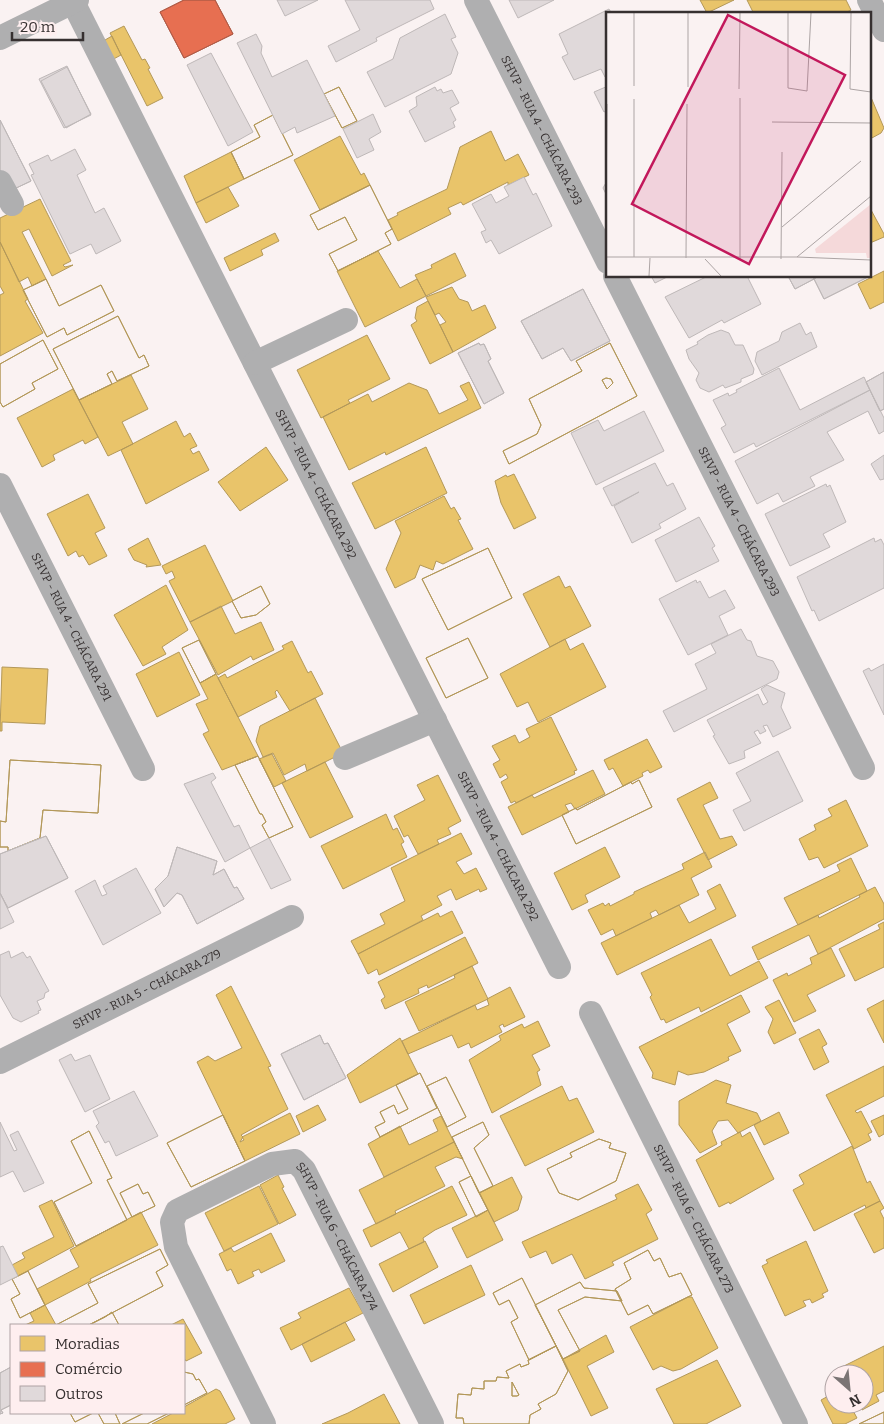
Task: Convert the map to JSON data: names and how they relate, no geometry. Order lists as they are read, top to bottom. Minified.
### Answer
{"streets":{"street":["SHVP - RUA 4 - CHÁCARA 293","SHVP - RUA 4 - CHÁCARA 292","SHVP - RUA 4 - CHÁCARA 291","SHVP - RUA 5 - CHÁCARA 279","SHVP - RUA 6 - CHÁCARA 273","SHVP - RUA 6 - CHÁCARA 274"]},"legend":["Moradias","Comércio","Outros"],"scale_bar":"20 m","north":"bottom right"}
